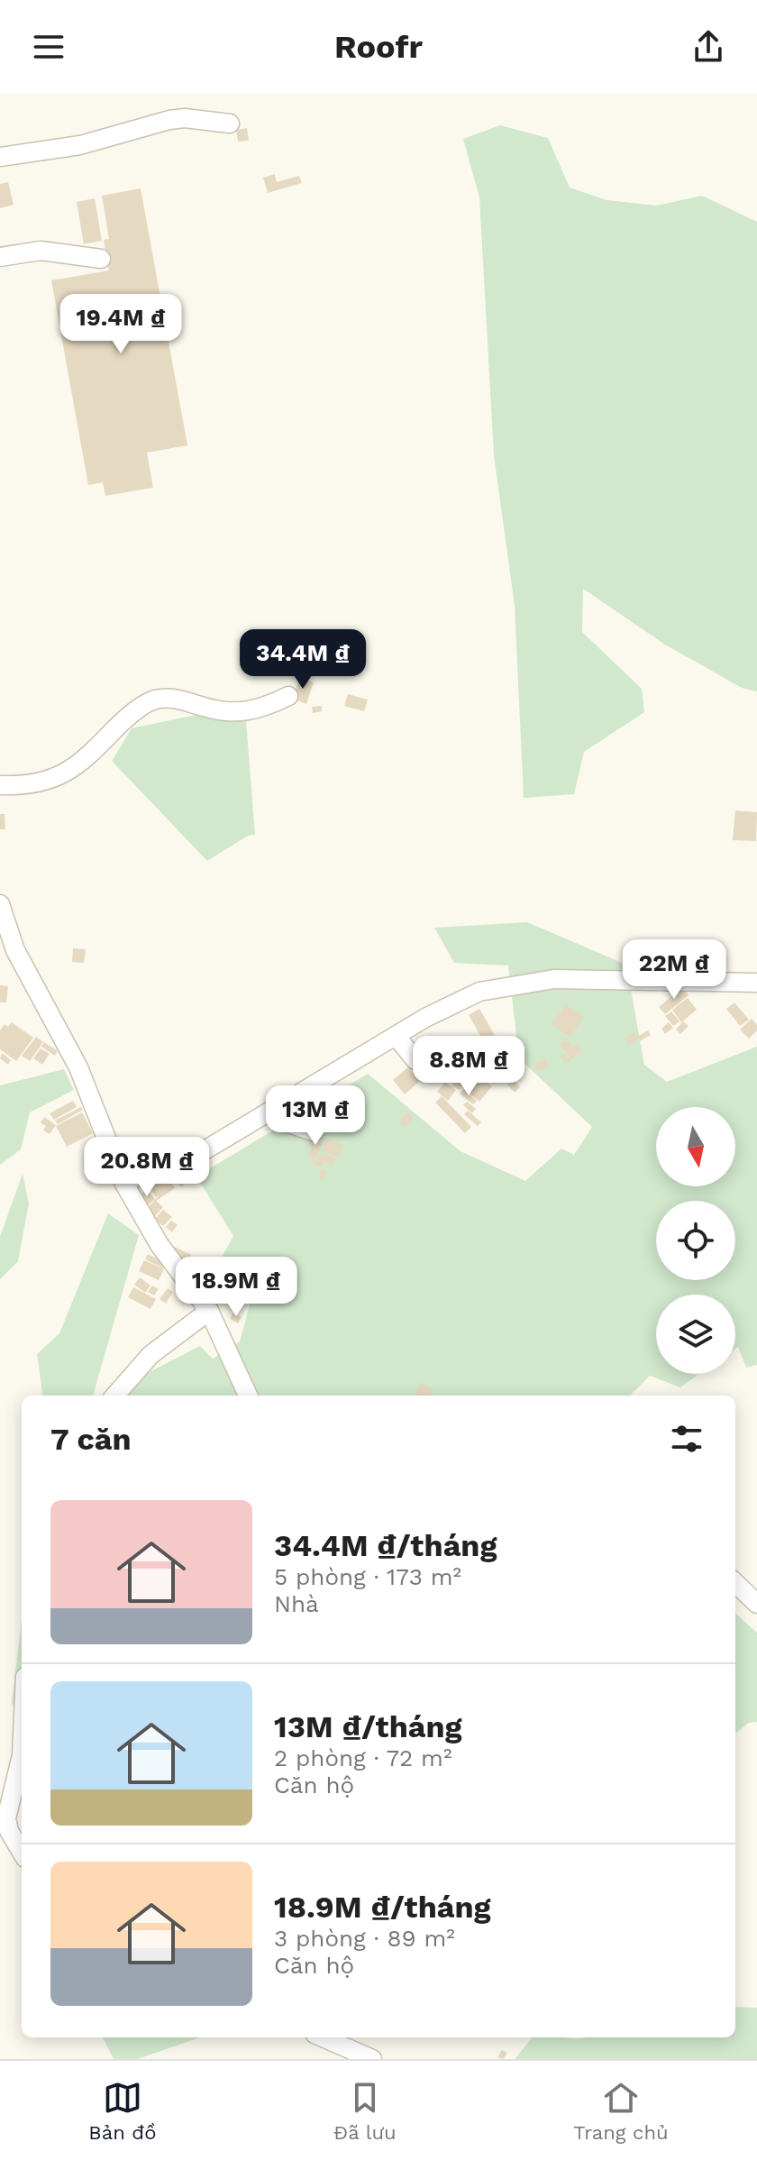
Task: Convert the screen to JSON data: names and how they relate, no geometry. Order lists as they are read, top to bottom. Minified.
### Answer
{"north":"bottom","page":{"header":"Roofr","price":["19.4M ₫","34.4M ₫","22M ₫","8.8M ₫","13M ₫","20.8M ₫","18.9M ₫"],"heading":"7 căn","list":[{"name":"34.4M ₫/tháng","note":"5 phòng · 173 m² · Nhà"},{"name":"13M ₫/tháng","note":"2 phòng · 72 m² · Căn hộ"},{"name":"18.9M ₫/tháng","note":"3 phòng · 89 m² · Căn hộ"}],"tabs":["Bản đồ","Đã lưu","Trang chủ"]}}
